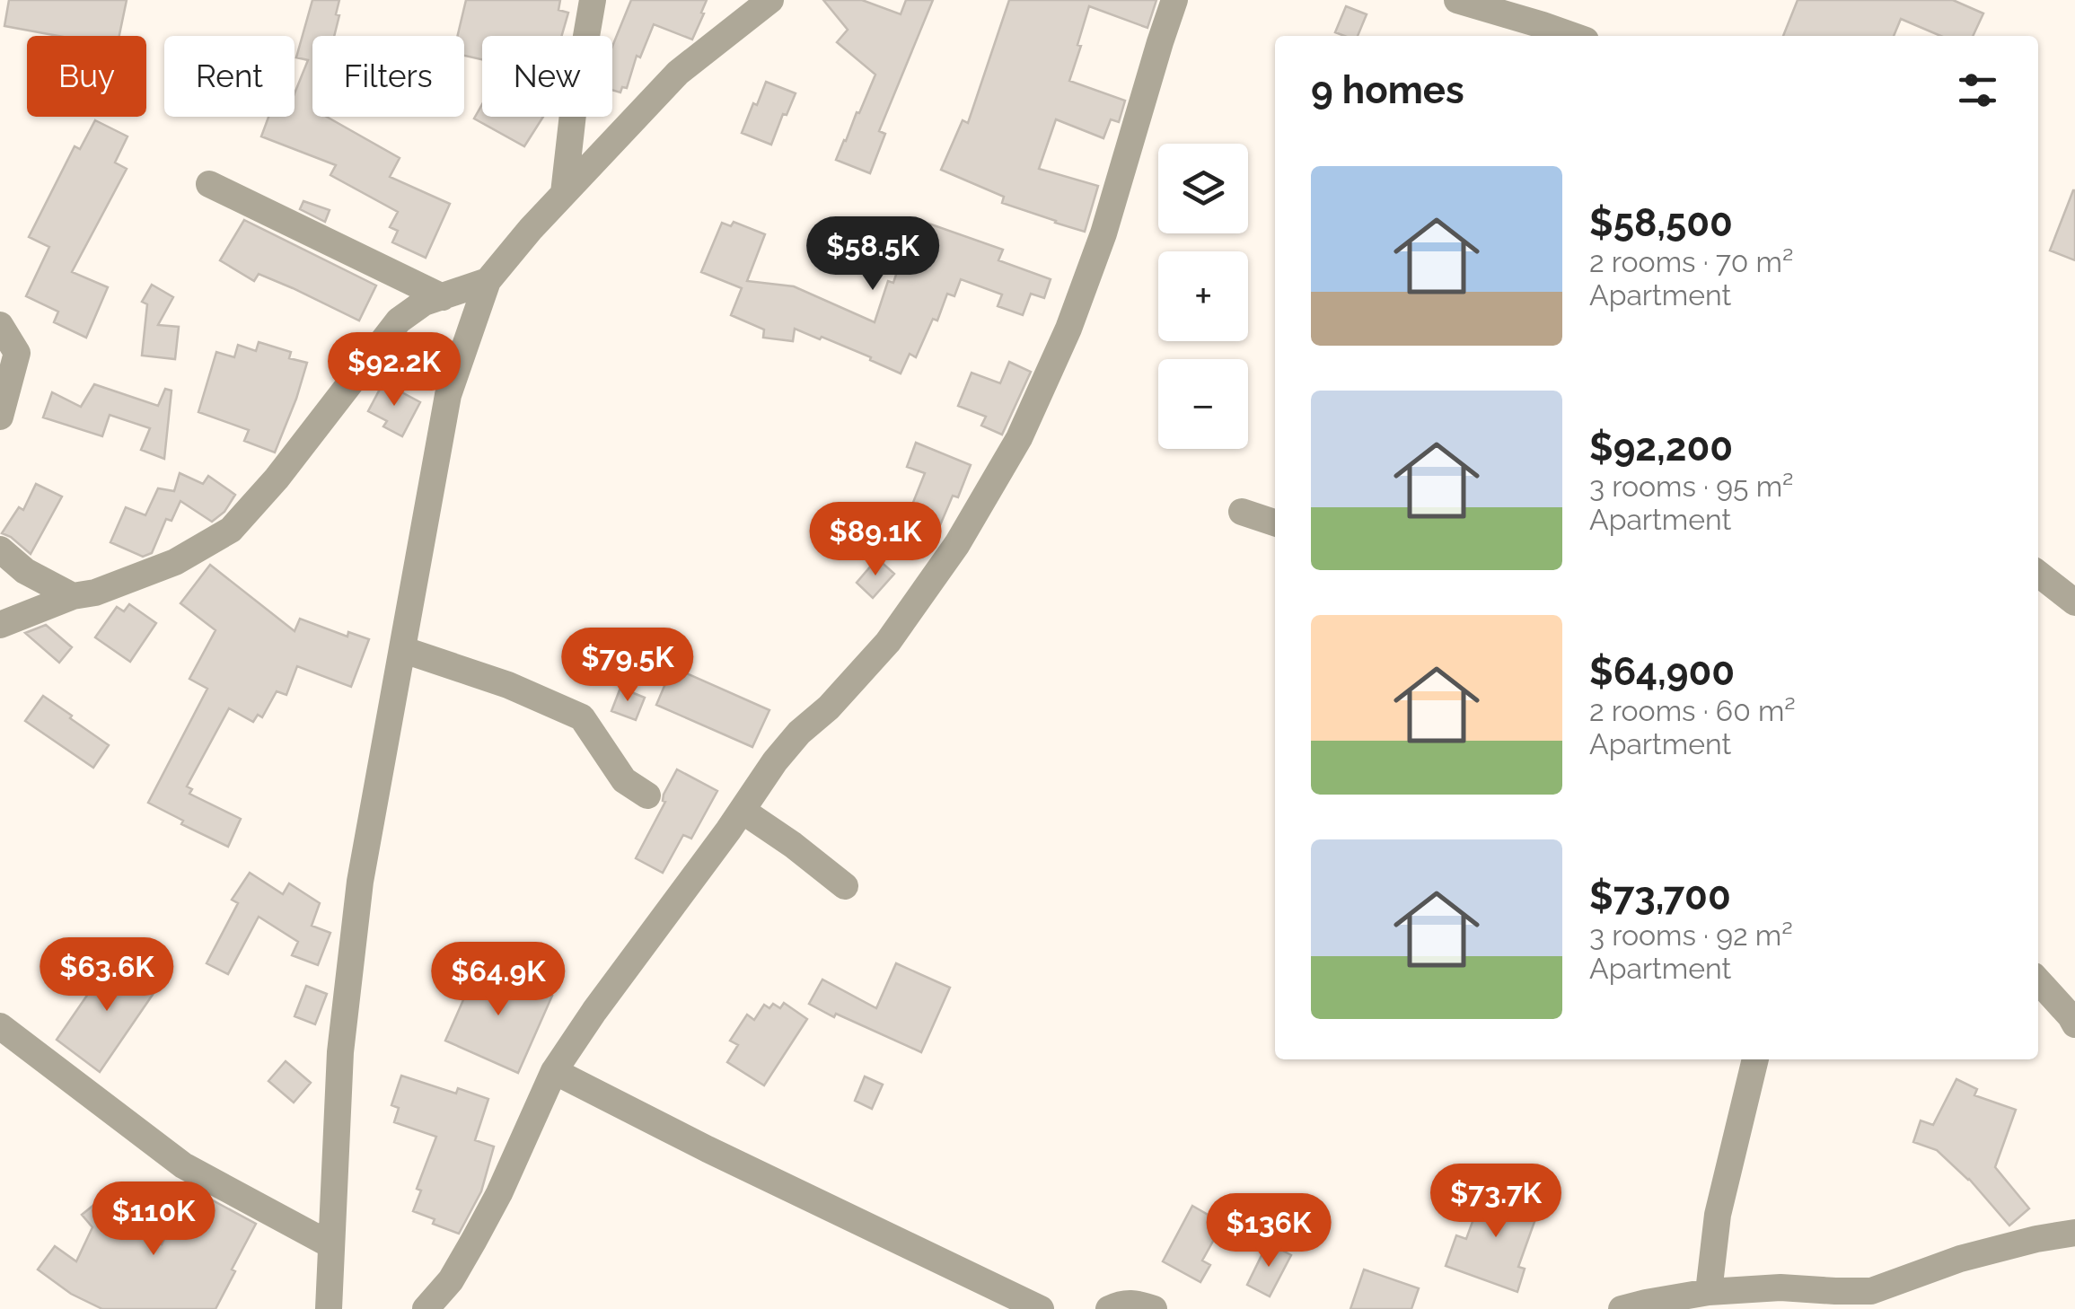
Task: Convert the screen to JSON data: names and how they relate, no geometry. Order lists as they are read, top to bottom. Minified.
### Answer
{"page":{"chip":["Buy","Rent","Filters","New"],"heading":"9 homes","map_buttons":["+","−"],"list":[{"name":"$58,500","note":"2 rooms · 70 m² · Apartment"},{"name":"$92,200","note":"3 rooms · 95 m² · Apartment"},{"name":"$64,900","note":"2 rooms · 60 m² · Apartment"},{"name":"$73,700","note":"3 rooms · 92 m² · Apartment"}],"price":["$58.5K","$92.2K","$89.1K","$79.5K","$63.6K","$64.9K","$73.7K","$110K","$136K"]}}
